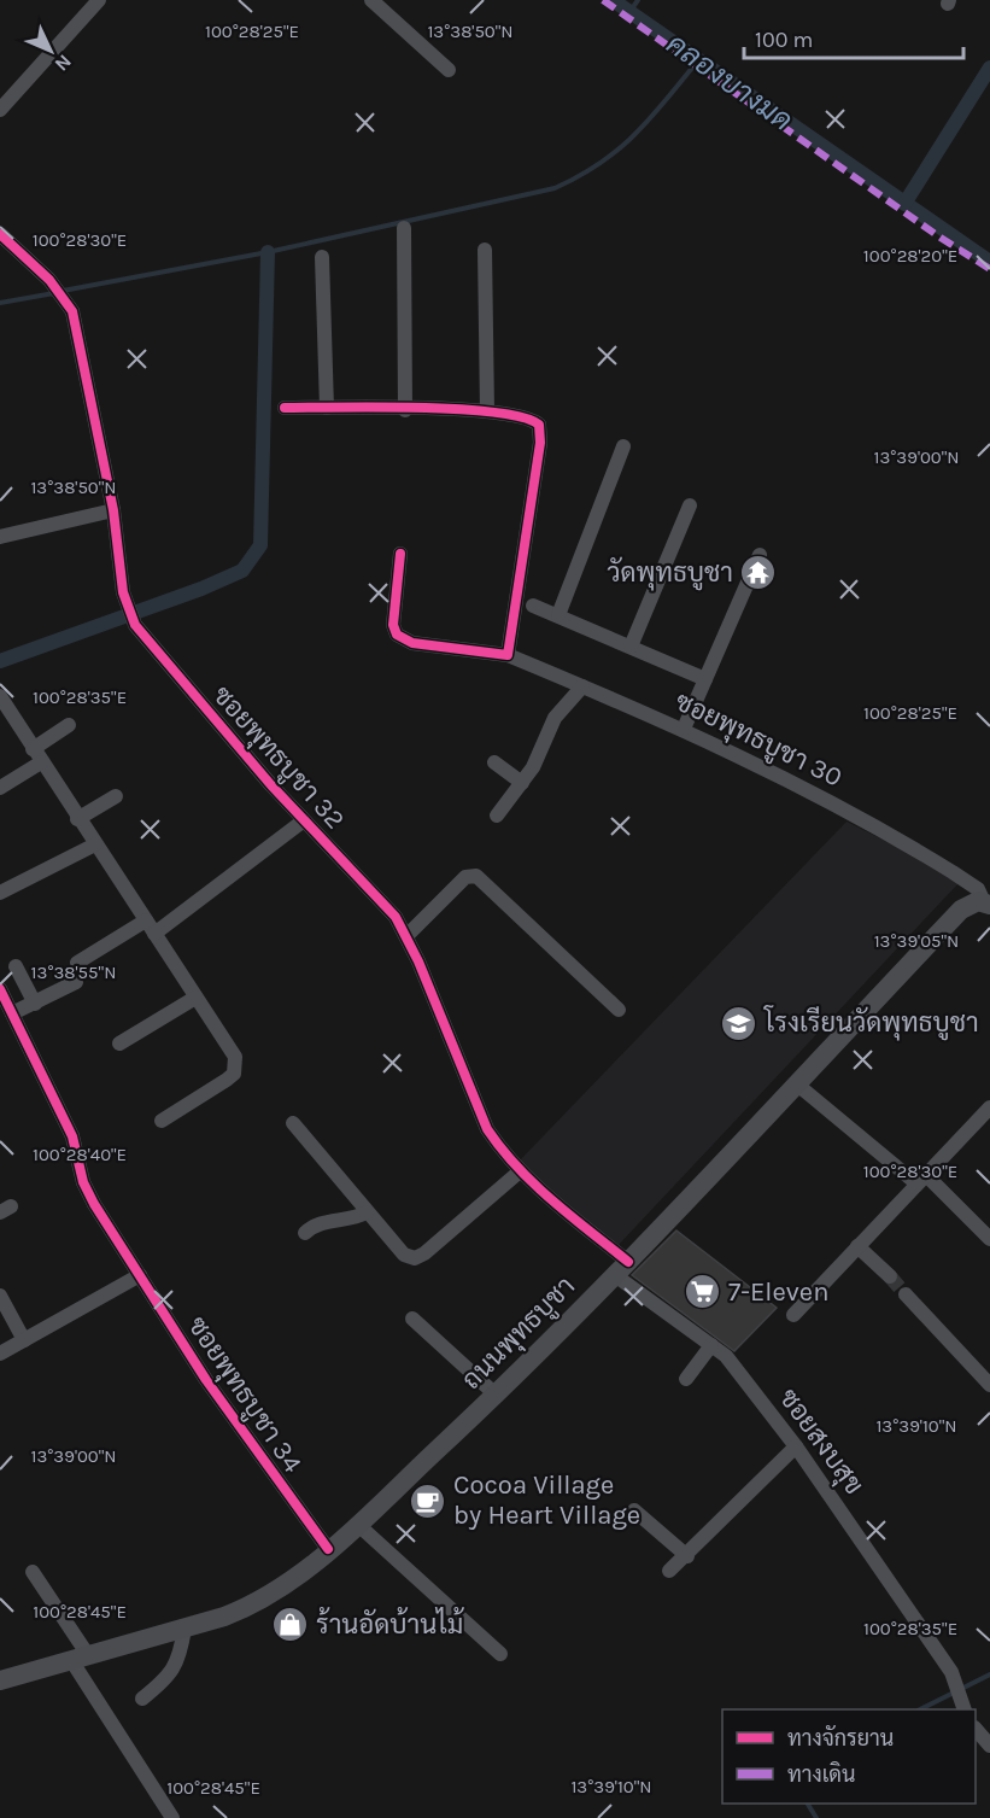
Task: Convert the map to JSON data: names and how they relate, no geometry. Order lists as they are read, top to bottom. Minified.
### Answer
{"streets":{"main road":["ถนนพุทธบูชา"],"street":["ซอยพุทธบูชา 30","ซอยพุทธบูชา 32","ซอยพุทธบูชา 34","ซอยสงบสุข"]},"crossings":[["ซอยพุทธบูชา 30","ถนนพุทธบูชา"],["ซอยพุทธบูชา 32","ถนนพุทธบูชา"],["ซอยพุทธบูชา 32","ซอยสงบสุข"],["ถนนพุทธบูชา","ซอยพุทธบูชา 34"],["ถนนพุทธบูชา","ซอยสงบสุข"]],"water":["คลองบางมด"],"places":{"temple":["วัดพุทธบูชา"],"school or university":["โรงเรียนวัดพุทธบูชา"],"supermarket":["7-Eleven"],"cafe":["Cocoa Village by Heart Village"],"shop":["ร้านอัดบ้านไม้"]},"legend":["ทางจักรยาน","ทางเดิน"],"scale_bar":"100 m","north":"bottom right","coordinates":["100°28'25\"E","13°38'50\"N","100°28'30\"E","100°28'20\"E","13°39'00\"N","100°28'35\"E","13°39'05\"N","13°38'55\"N","100°28'40\"E","13°39'10\"N","100°28'45\"E"]}
